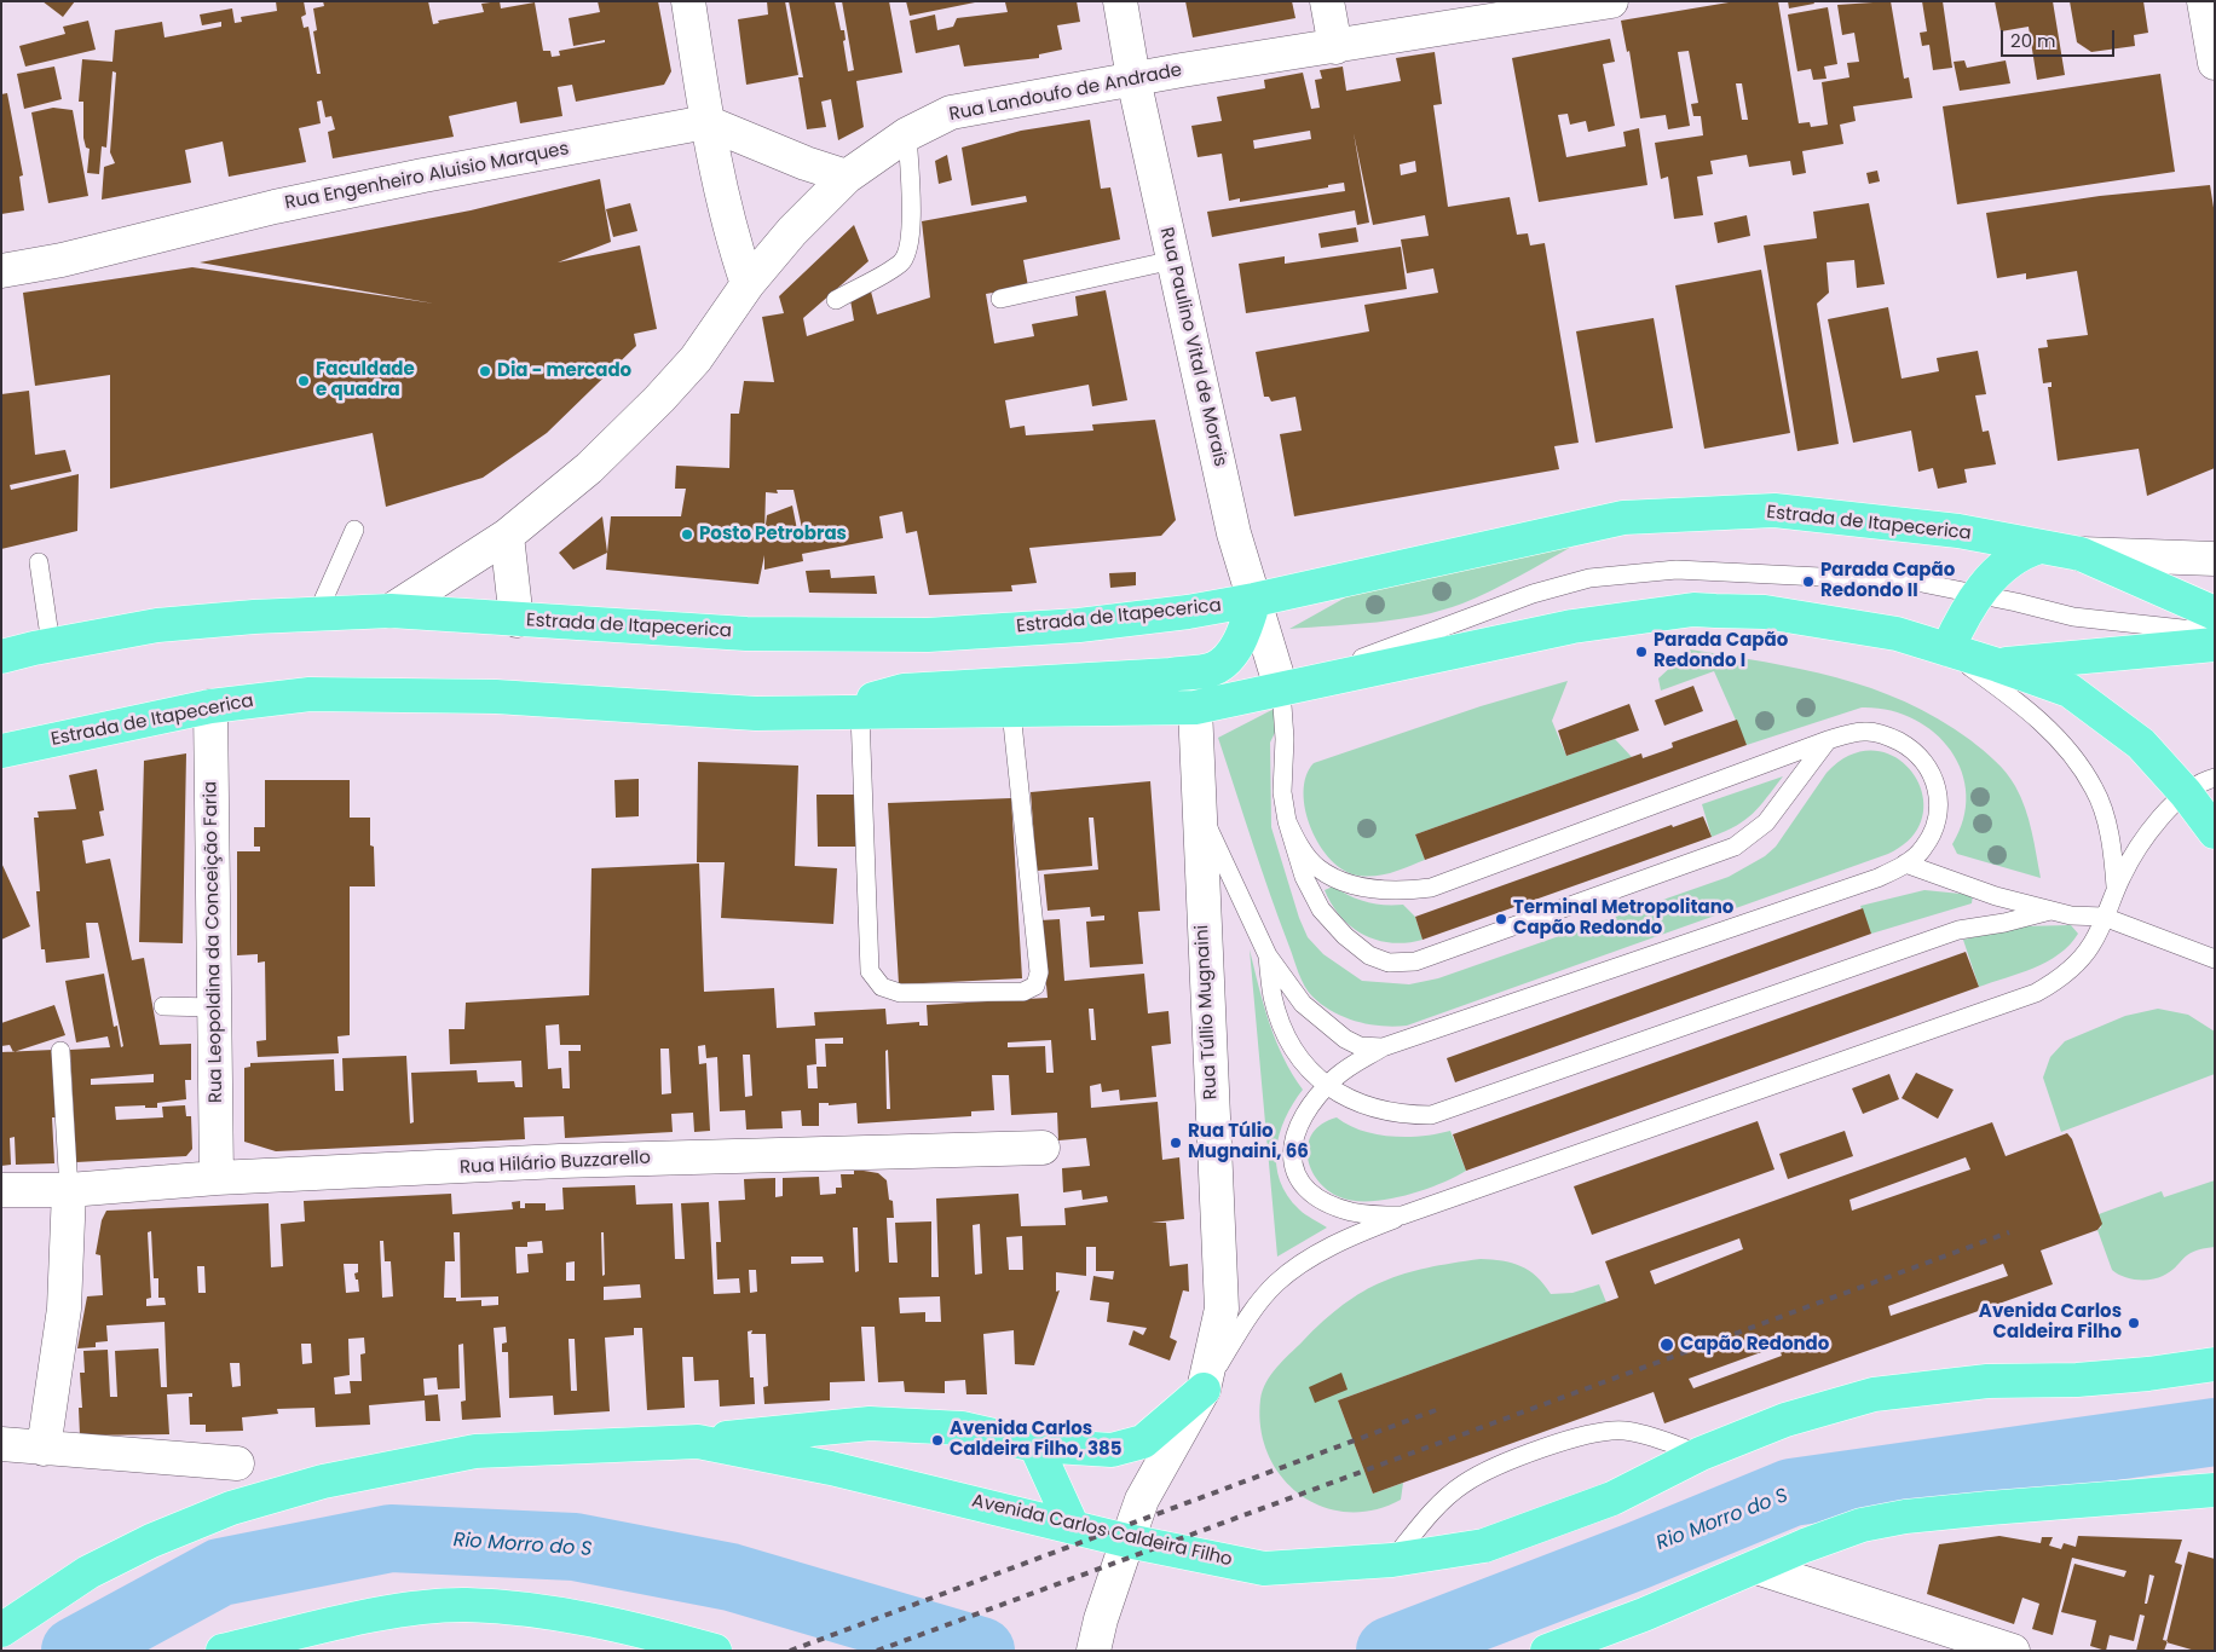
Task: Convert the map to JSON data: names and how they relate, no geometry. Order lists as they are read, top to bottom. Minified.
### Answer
{"streets":{"main road":["Estrada de Itapecerica","Avenida Carlos Caldeira Filho"],"street":["Rua Landoufo de Andrade","Rua Engenheiro Aluisio Marques","Rua Paulino Vital de Morais","Rua Leopoldina da Conceição Faria","Rua Túllio Mugnaini","Rua Hilário Buzzarello"]},"crossings":[["Rua Landoufo de Andrade","Rua Paulino Vital de Morais"],["Rua Landoufo de Andrade","Estrada de Itapecerica"],["Rua Paulino Vital de Morais","Estrada de Itapecerica"],["Estrada de Itapecerica","Rua Leopoldina da Conceição Faria"],["Estrada de Itapecerica","Rua Túllio Mugnaini"],["Rua Leopoldina da Conceição Faria","Rua Hilário Buzzarello"],["Rua Túllio Mugnaini","Avenida Carlos Caldeira Filho"]],"water":["Rio Morro do S"],"places":["Dia - mercado","Faculdade e quadra","Posto Petrobras","Parada Capão Redondo II","Parada Capão Redondo I","Terminal Metropolitano Capão Redondo","Rua Túlio Mugnaini, 66","Avenida Carlos Caldeira Filho","Capão Redondo","Avenida Carlos Caldeira Filho, 385"],"scale_bar":"20 m"}
